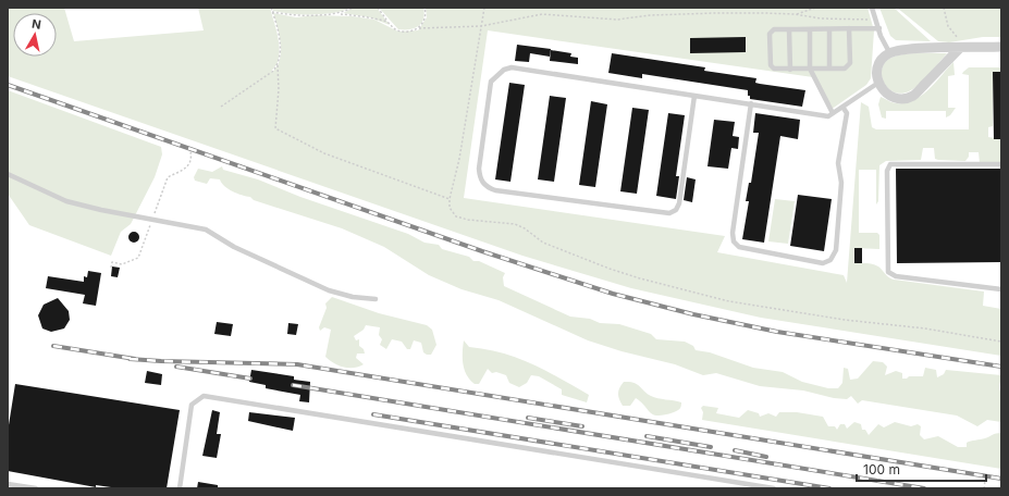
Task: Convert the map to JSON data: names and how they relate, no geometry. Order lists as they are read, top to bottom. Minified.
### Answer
{"scale_bar":"100 m","north":"top"}
